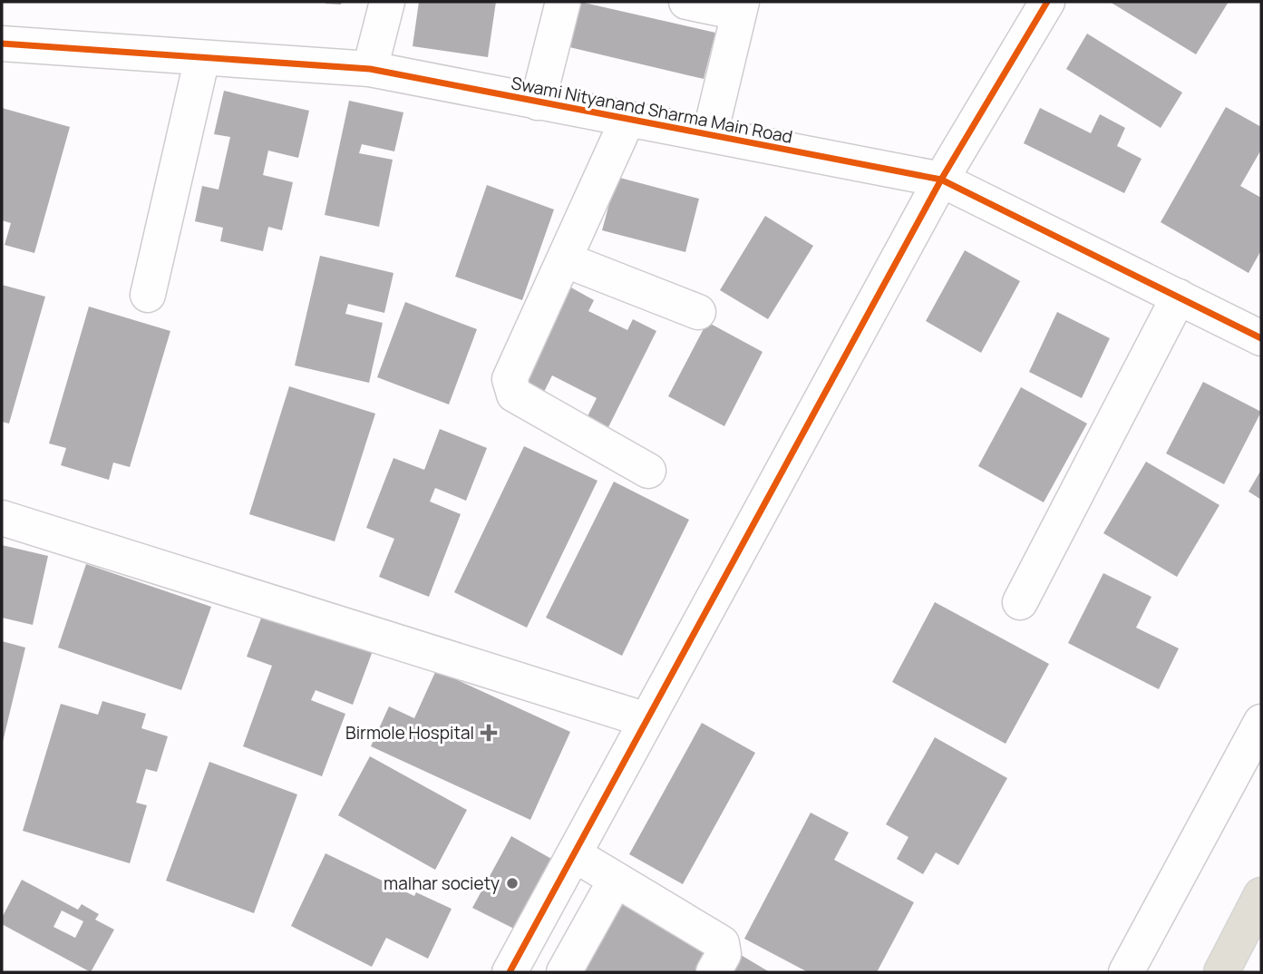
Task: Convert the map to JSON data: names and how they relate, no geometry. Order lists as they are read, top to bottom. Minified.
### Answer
{"streets":{"street":["Swami Nityanand Sharma Main Road"]},"places":{"health":["Birmole Hospital"],"other":["malhar society"]}}
